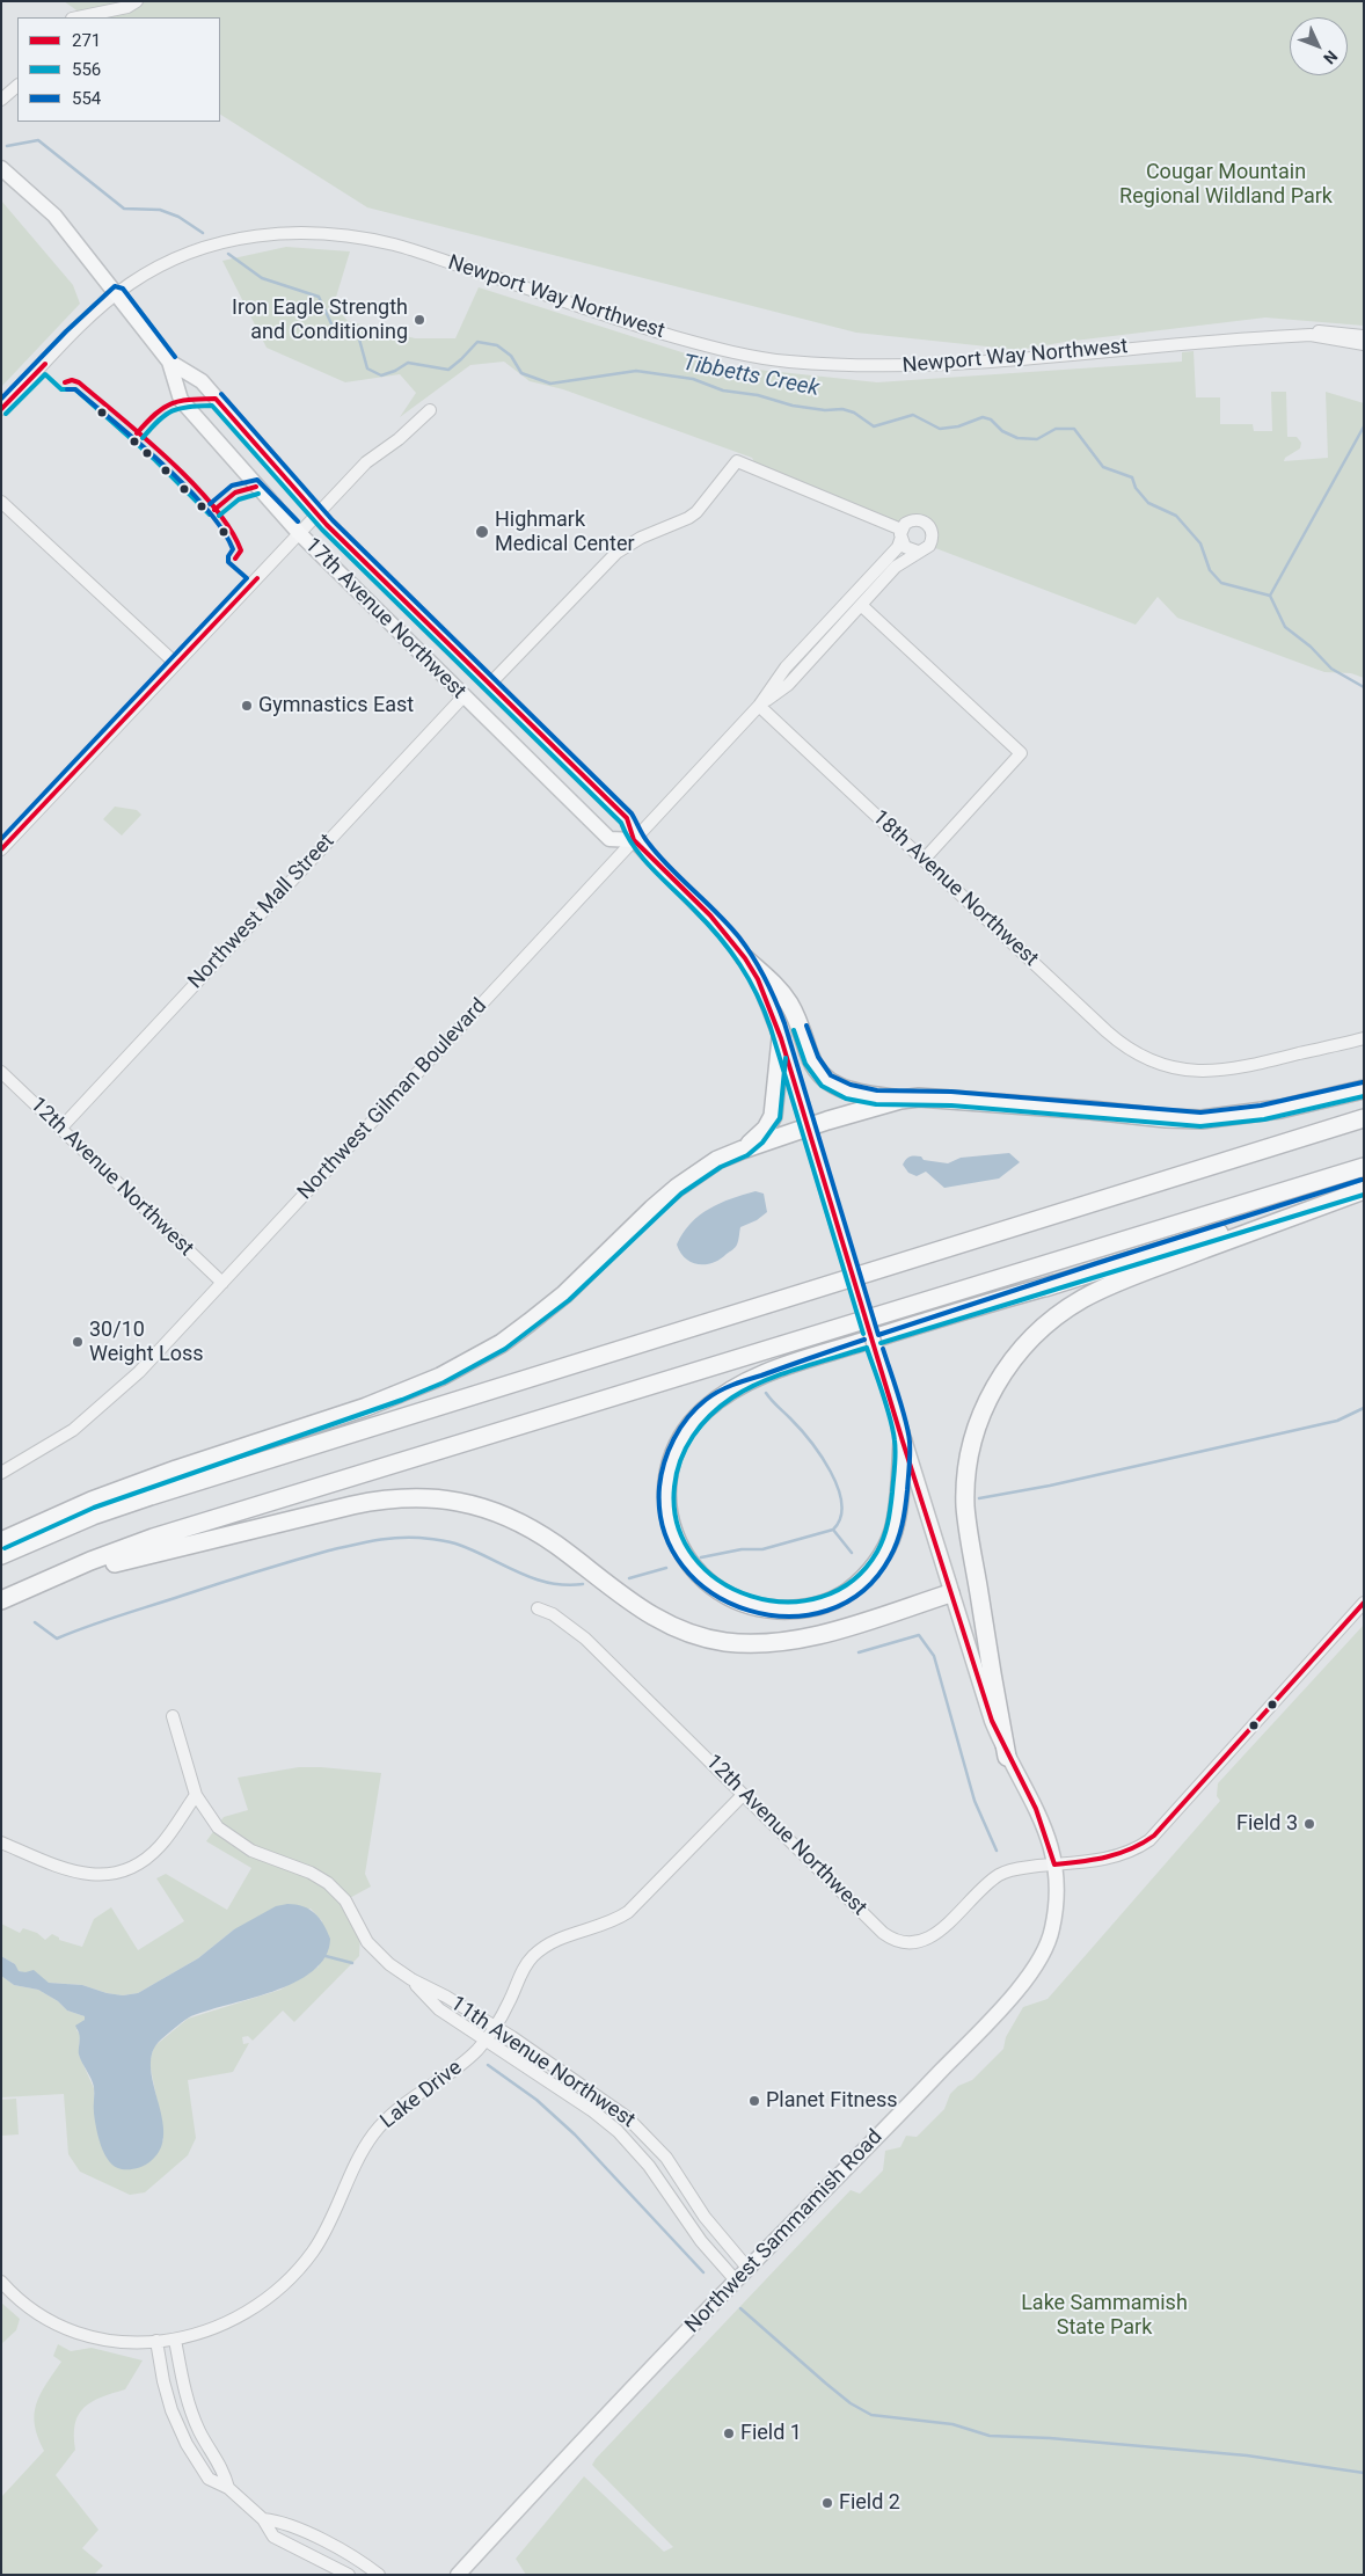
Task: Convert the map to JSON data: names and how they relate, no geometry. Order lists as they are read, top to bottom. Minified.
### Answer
{"streets":{"main road":["17th Avenue Northwest","Northwest Sammamish Road"],"street":["Newport Way Northwest","18th Avenue Northwest","Northwest Mall Street","Northwest Gilman Boulevard","12th Avenue Northwest","11th Avenue Northwest","Lake Drive"]},"crossings":[["Newport Way Northwest","17th Avenue Northwest"],["17th Avenue Northwest","Northwest Mall Street"],["17th Avenue Northwest","Northwest Gilman Boulevard"],["17th Avenue Northwest","12th Avenue Northwest"],["17th Avenue Northwest","Northwest Sammamish Road"],["18th Avenue Northwest","Northwest Gilman Boulevard"],["Northwest Mall Street","12th Avenue Northwest"],["Northwest Gilman Boulevard","12th Avenue Northwest"],["12th Avenue Northwest","Lake Drive"],["12th Avenue Northwest","Northwest Sammamish Road"],["11th Avenue Northwest","Lake Drive"],["11th Avenue Northwest","Northwest Sammamish Road"]],"water":["Tibbetts Creek"],"parks":["Cougar Mountain Regional Wildland Park","Lake Sammamish State Park"],"places":["Iron Eagle Strength and Conditioning","Highmark Medical Center","Gymnastics East","30/10 Weight Loss","Field 3","Planet Fitness","Field 1","Field 2"],"lines":["transit line 554","transit line 271","transit line 556"],"legend":["271","556","554"],"north":"bottom right"}
